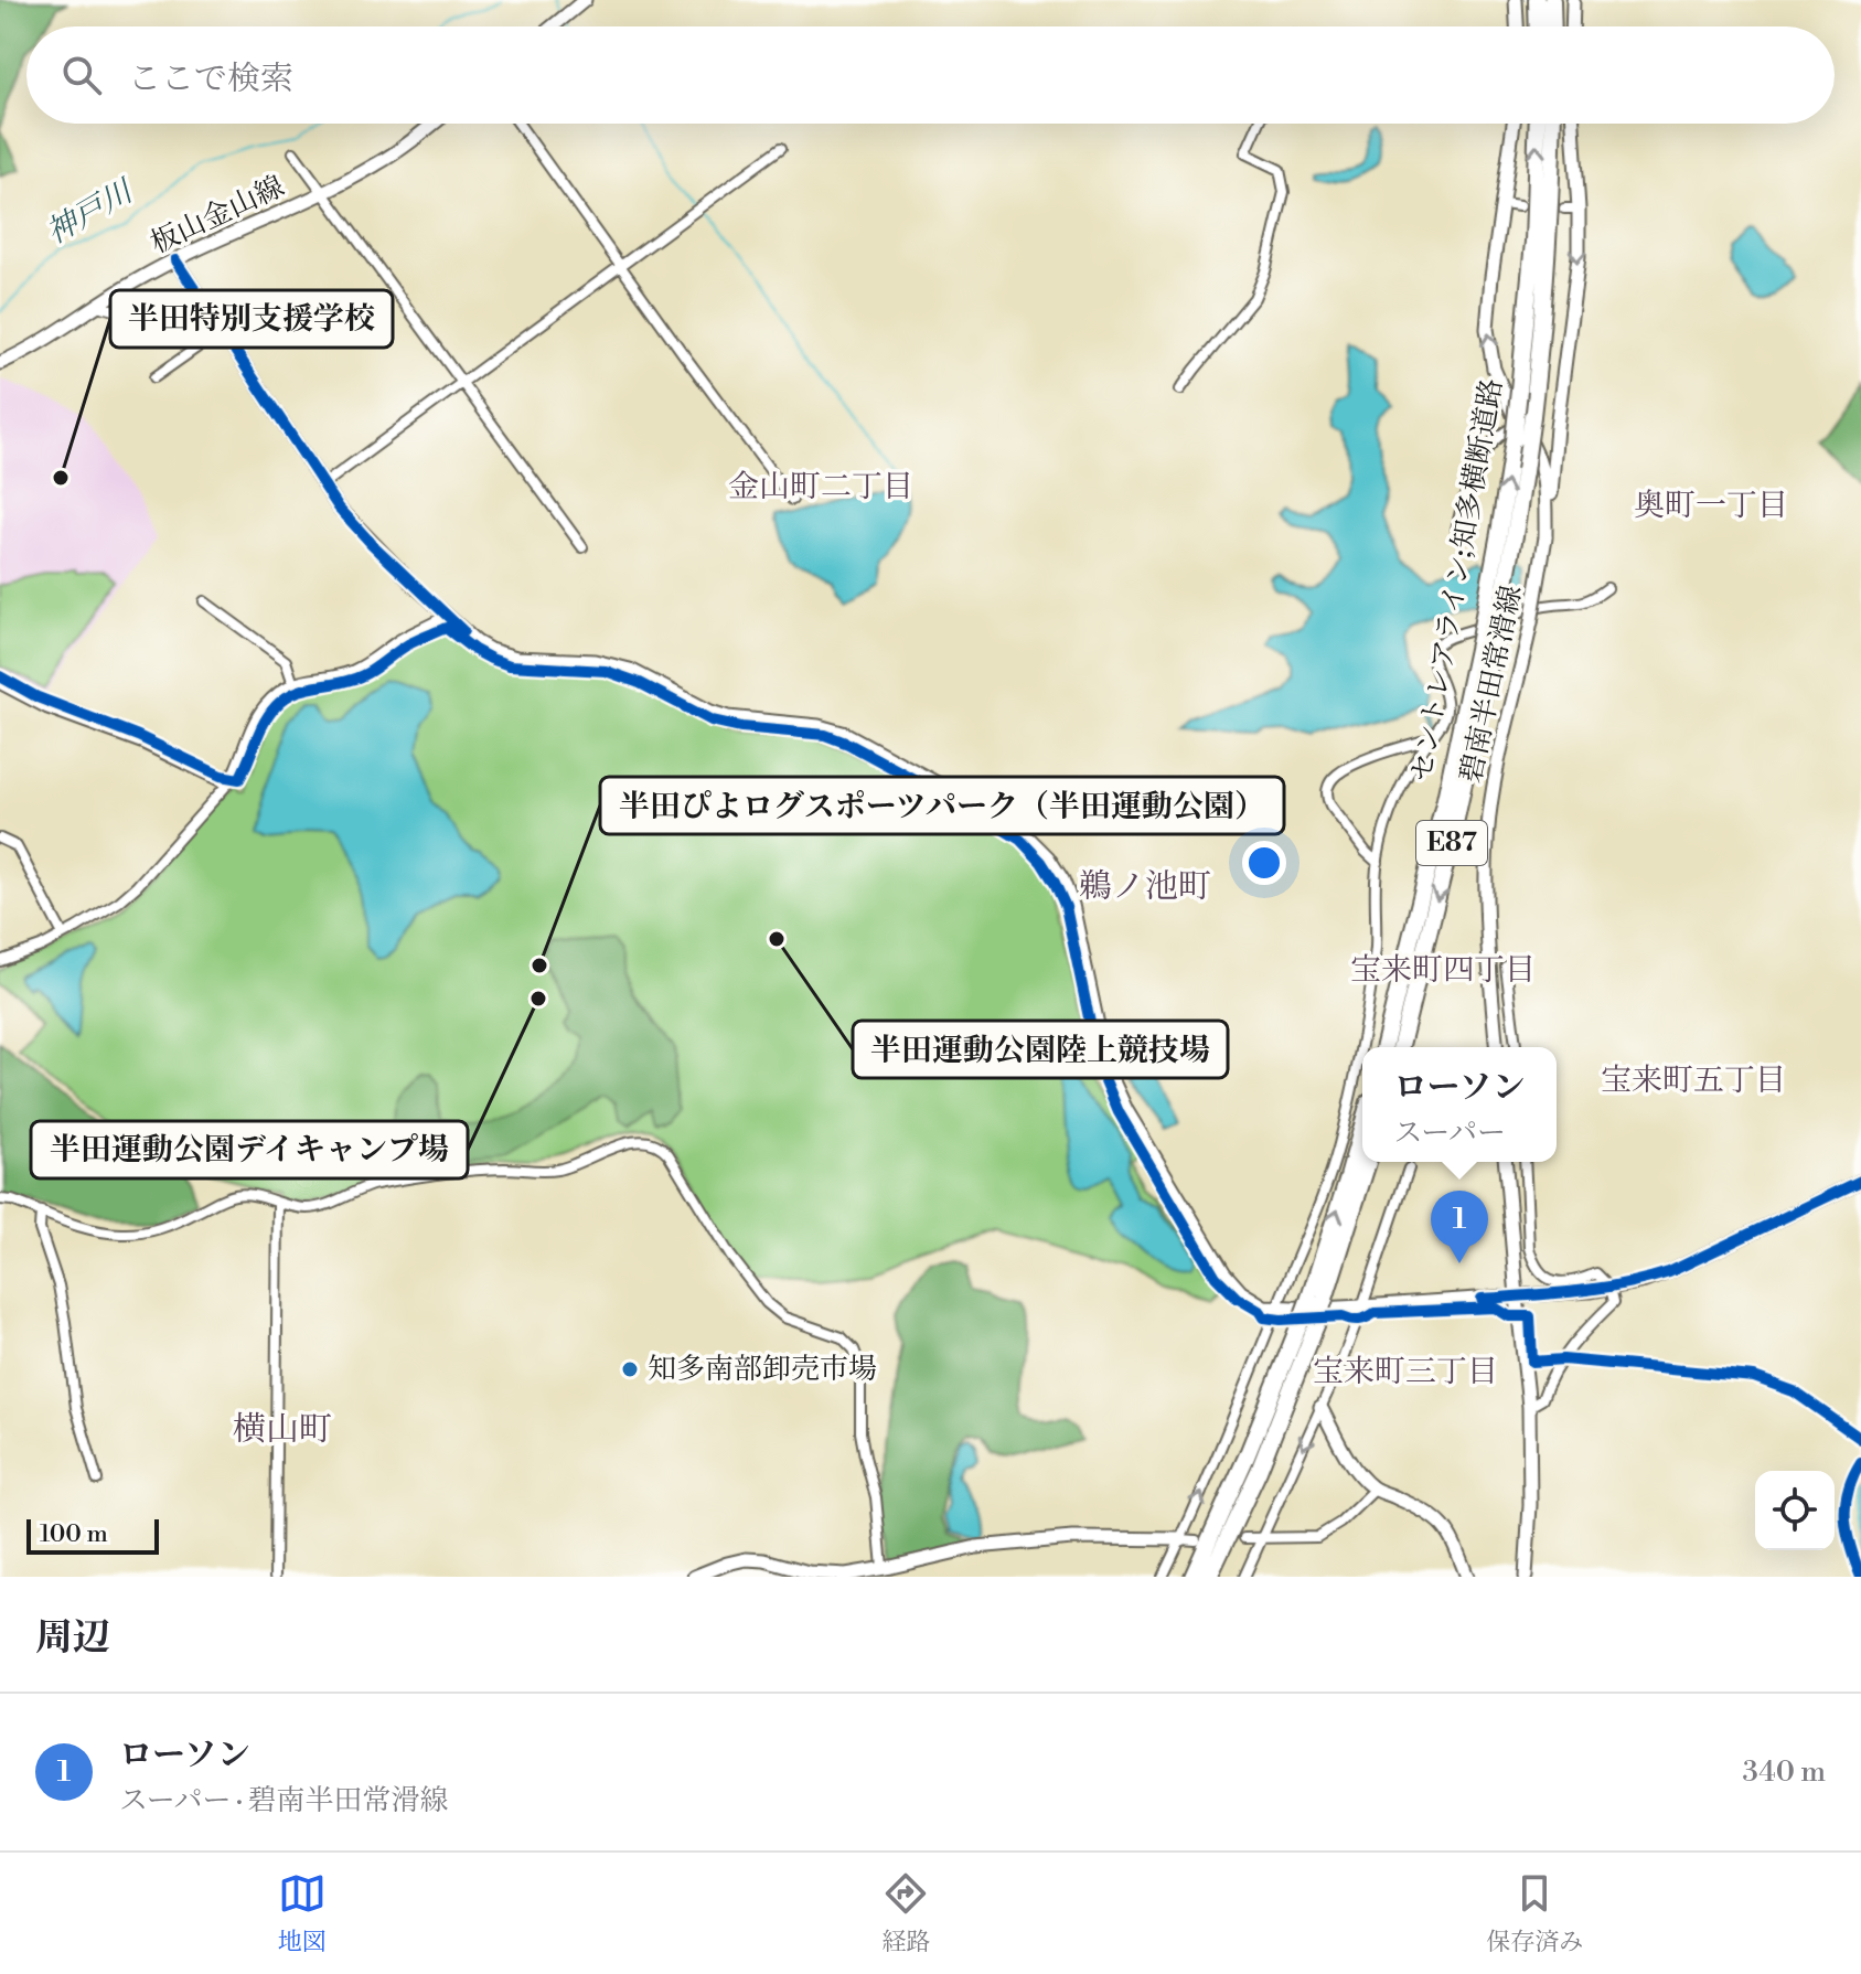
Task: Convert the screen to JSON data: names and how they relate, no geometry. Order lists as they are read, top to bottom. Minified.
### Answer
{"streets":{"highway":["セントレアライン;知多横断道路","E87"],"street":["板山金山線","碧南半田常滑線"]},"crossings":[["セントレアライン;知多横断道路","碧南半田常滑線"]],"districts":["金山町二丁目","奥町一丁目","鵜ノ池町","宝来町四丁目","宝来町五丁目","宝来町三丁目","横山町"],"water":["神戸川"],"places":["半田特別支援学校","半田運動公園陸上競技場","半田ぴよログスポーツパーク（半田運動公園）","半田運動公園デイキャンプ場","知多南部卸売市場"],"scale_bar":"100 m","page":{"search":"ここで検索","popup":["ローソン","スーパー"],"pins":"1","scale":"100 m","heading":"周辺","list":[{"mark":"1","name":"ローソン","note":"スーパー · 碧南半田常滑線","value":"340 m"}],"nav":["地図","経路","保存済み"]}}
